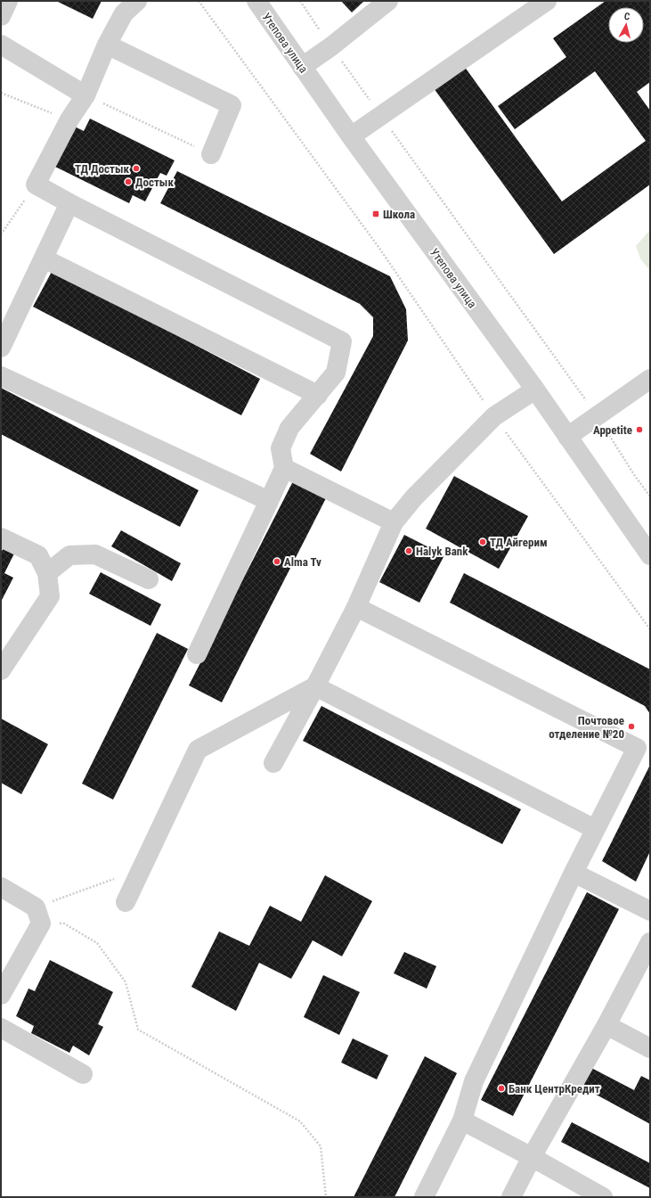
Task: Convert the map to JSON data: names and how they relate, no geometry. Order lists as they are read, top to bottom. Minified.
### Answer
{"streets":{"street":["Утепова улица"]},"places":{"other":["ТД Достык","Достык","Appetite","ТД Айгерим","Halyk Bank","Alma Tv","Почтовое отделение №20","Банк ЦентрКредит"],"transit":["Школа"]},"north":"top"}
